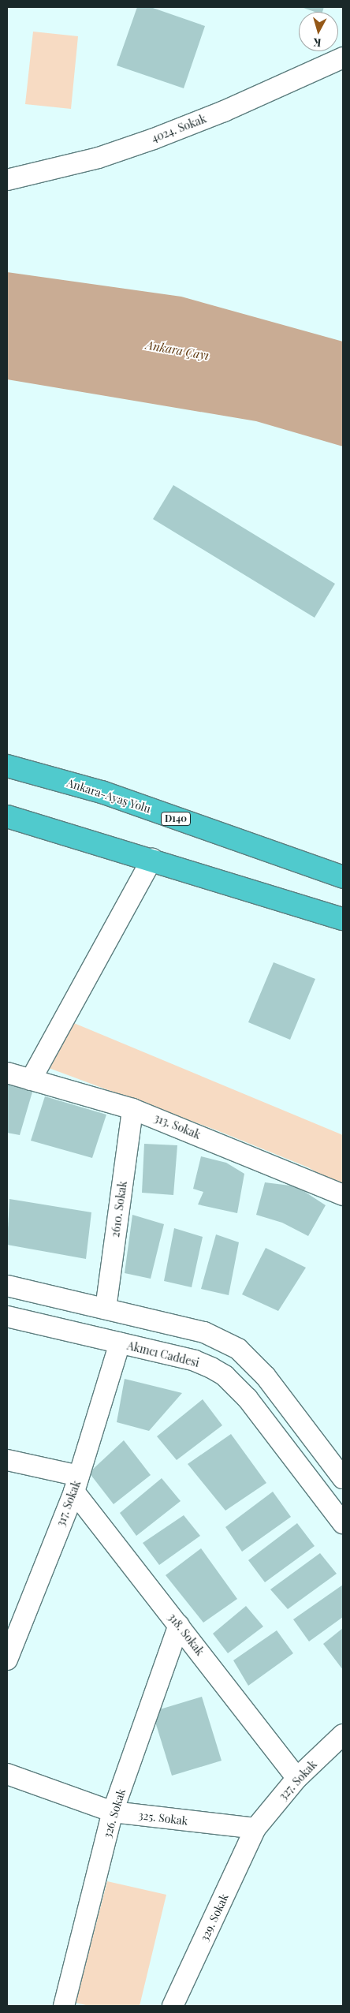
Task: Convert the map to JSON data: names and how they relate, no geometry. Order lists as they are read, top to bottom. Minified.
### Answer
{"streets":{"highway":["Ankara-Ayaş Yolu","D140"],"street":["4024. Sokak","313. Sokak","2610. Sokak","Akıncı Caddesi","317. Sokak","318. Sokak","327. Sokak","326. Sokak","325. Sokak","329. Sokak"]},"crossings":[["313. Sokak","2610. Sokak"],["Akıncı Caddesi","317. Sokak"],["317. Sokak","318. Sokak"],["318. Sokak","327. Sokak"],["318. Sokak","326. Sokak"],["327. Sokak","325. Sokak"],["327. Sokak","329. Sokak"],["326. Sokak","325. Sokak"],["325. Sokak","329. Sokak"]],"water":["Ankara Çayı"],"north":"bottom"}
